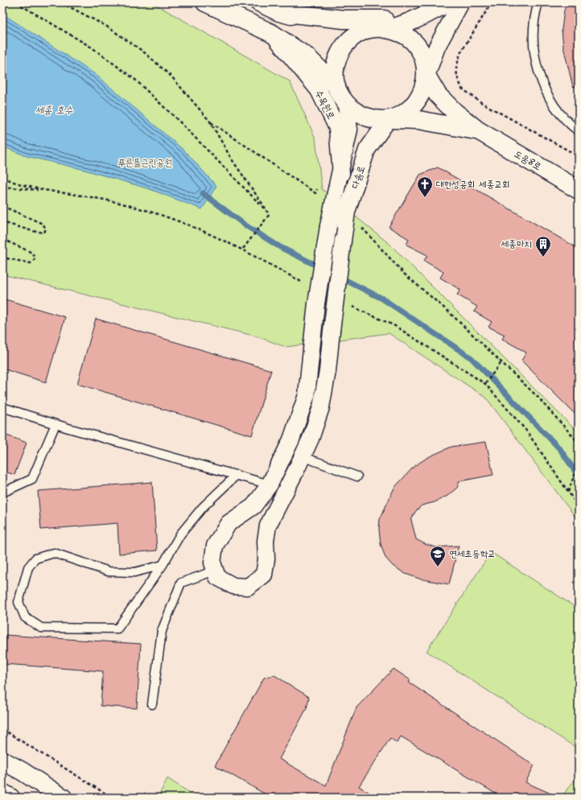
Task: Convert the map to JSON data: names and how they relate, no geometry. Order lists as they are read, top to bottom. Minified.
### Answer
{"streets":{"street":["수목원로","도움8로","다솜로"]},"crossings":[["수목원로","도움8로"],["수목원로","다솜로"],["도움8로","다솜로"]],"water":["세종 호수"],"parks":["푸른뜰근린공원"],"places":{"church":["대한성공회 세종교회"],"building":["세종마치"],"school or university":["연세초등학교"]}}
